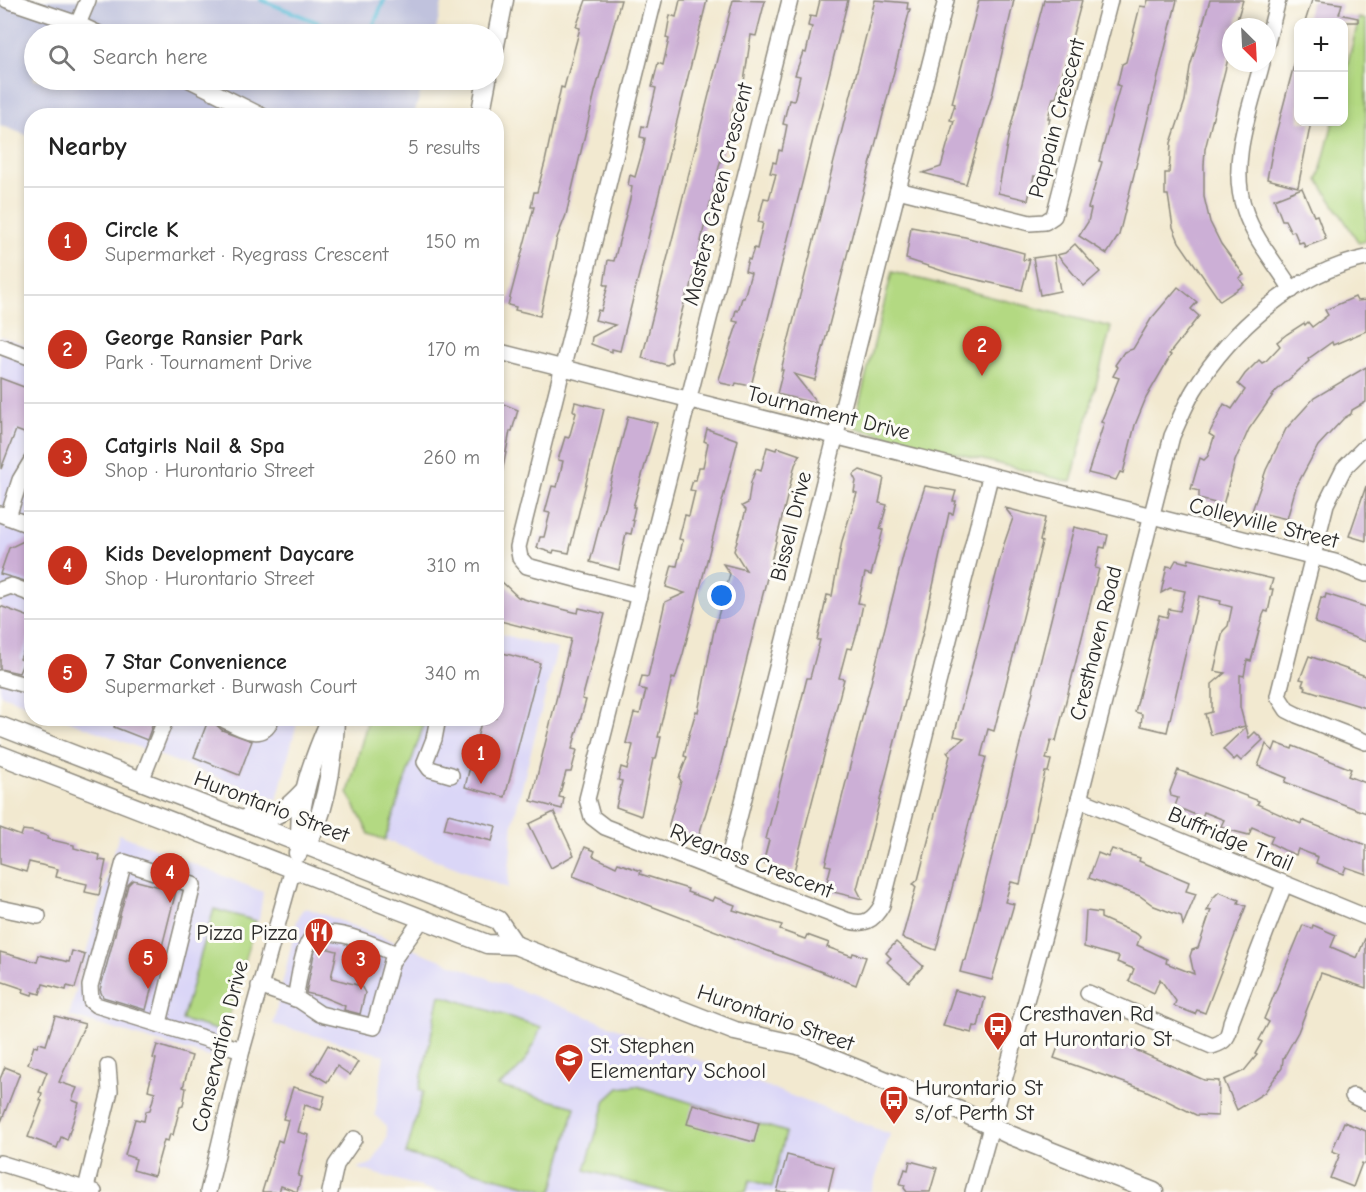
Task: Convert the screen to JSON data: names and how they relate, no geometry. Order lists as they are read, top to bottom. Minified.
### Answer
{"streets":{"main road":["Hurontario Street","Conservation Drive"],"street":["Pappain Crescent","Masters Green Crescent","Tournament Drive","Colleyville Street","Bissell Drive","Cresthaven Road","Buffridge Trail","Ryegrass Crescent"]},"crossings":[["Pappain Crescent","Bissell Drive"],["Masters Green Crescent","Tournament Drive"],["Masters Green Crescent","Ryegrass Crescent"],["Tournament Drive","Colleyville Street"],["Tournament Drive","Bissell Drive"],["Tournament Drive","Cresthaven Road"],["Tournament Drive","Ryegrass Crescent"],["Colleyville Street","Cresthaven Road"],["Bissell Drive","Ryegrass Crescent"],["Cresthaven Road","Hurontario Street"],["Cresthaven Road","Buffridge Trail"],["Hurontario Street","Conservation Drive"]],"places":{"restaurant":["Pizza Pizza"],"bus stop":["Cresthaven Rd at Hurontario St","Hurontario St s/of Perth St"],"school or university":["St. Stephen Elementary School"]},"north":"bottom right","page":{"map_buttons":["+","−"],"search":"Search here","heading":["Nearby","5 results"],"list":[{"mark":"1","name":"Circle K","note":"Supermarket · Ryegrass Crescent","value":"150 m"},{"mark":"2","name":"George Ransier Park","note":"Park · Tournament Drive","value":"170 m"},{"mark":"3","name":"Catgirls Nail & Spa","note":"Shop · Hurontario Street","value":"260 m"},{"mark":"4","name":"Kids Development Daycare","note":"Shop · Hurontario Street","value":"310 m"},{"mark":"5","name":"7 Star Convenience","note":"Supermarket · Burwash Court","value":"340 m"}],"pins":["2","1","4","5","3"]}}
